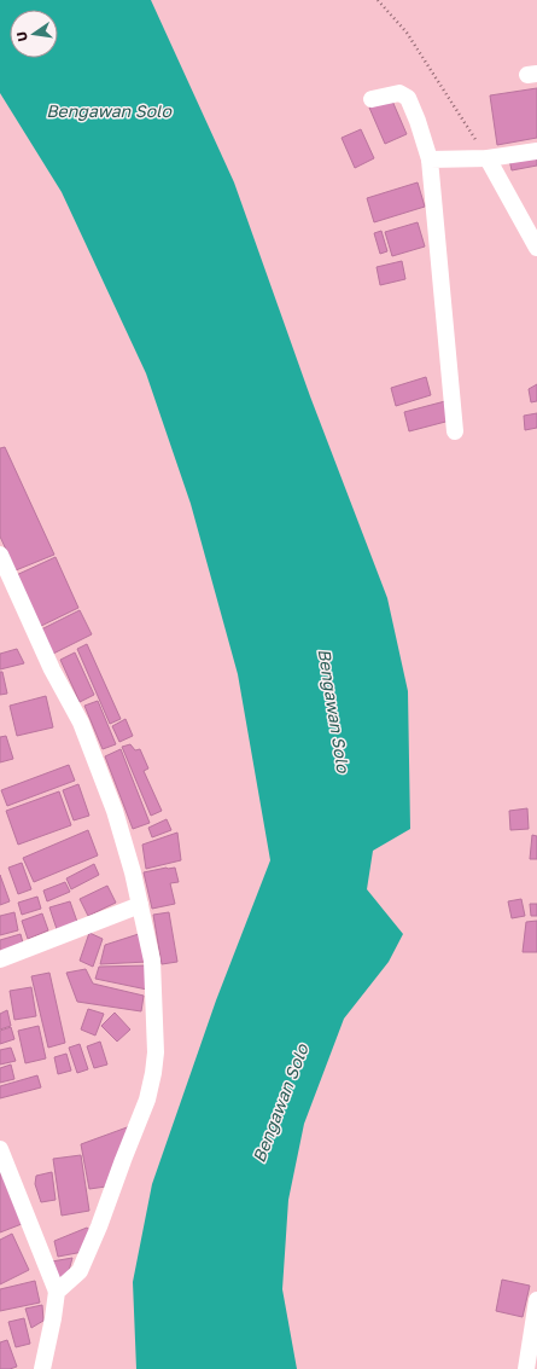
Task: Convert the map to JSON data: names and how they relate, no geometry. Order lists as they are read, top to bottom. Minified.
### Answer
{"water":["Bengawan Solo"],"north":"left"}
